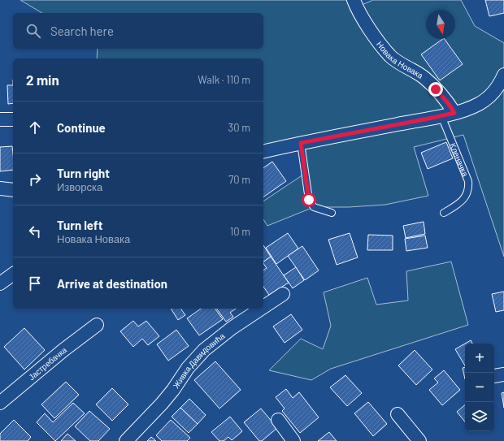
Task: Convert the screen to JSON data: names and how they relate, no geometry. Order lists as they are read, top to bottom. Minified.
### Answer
{"streets":{"street":["Новака Новака","Живка Давидовића","Јастребачка"],"lane":["Кленачка"]},"crossings":[["Новака Новака","Кленачка"]],"north":"bottom","page":{"search":"Search here","heading":["2 min","Walk · 110 m"],"list":[["Continue","30 m"],["Turn right","Изворска","70 m"],["Turn left","Новака Новака","10 m"],"Arrive at destination"],"map_buttons":["+","−"]}}
